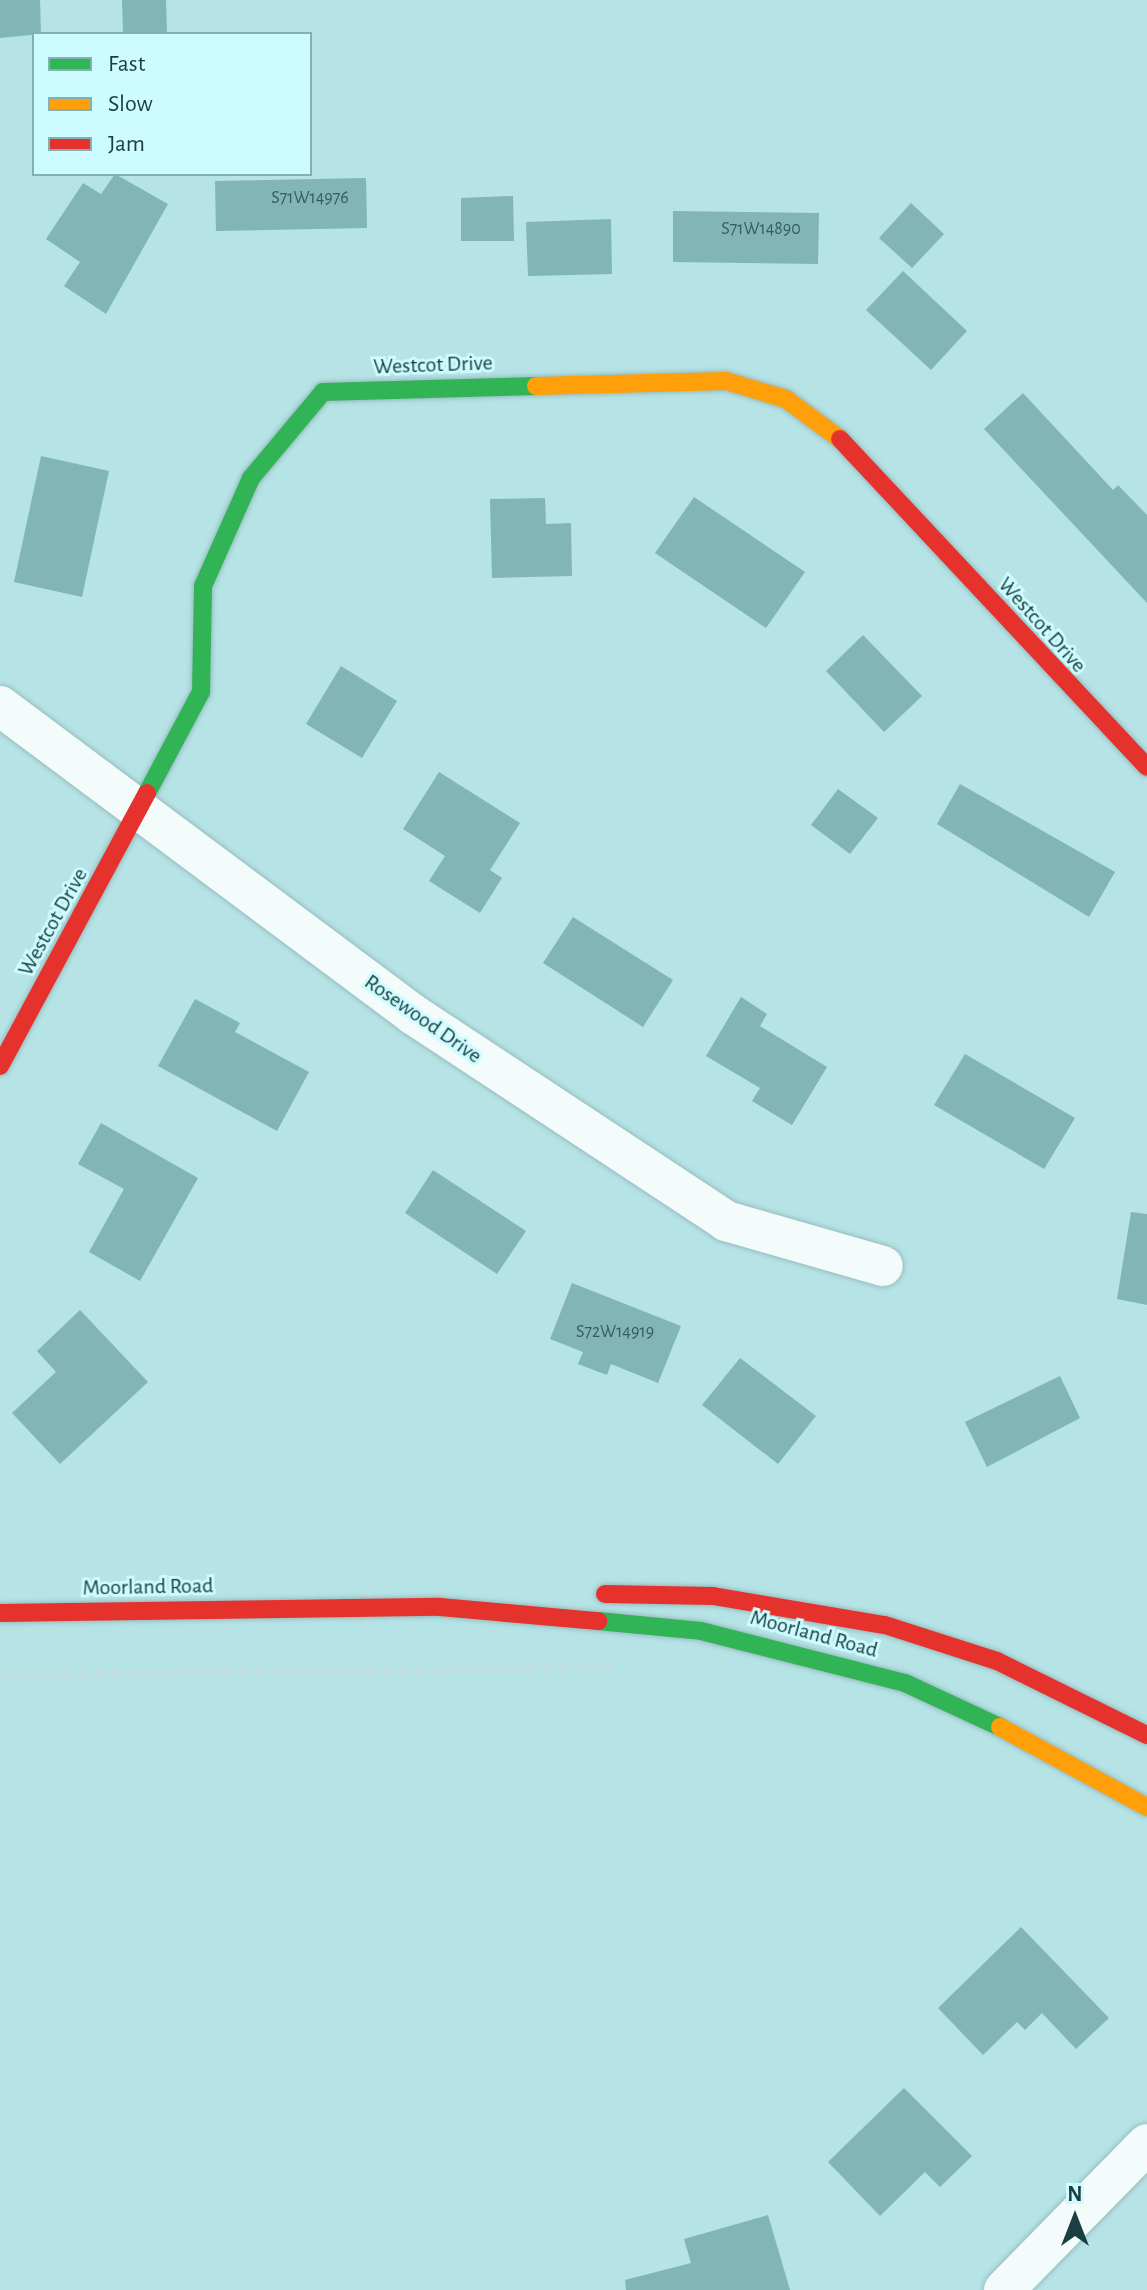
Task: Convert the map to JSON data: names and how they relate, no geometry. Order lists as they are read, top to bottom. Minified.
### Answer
{"streets":{"street":["Westcot Drive","Rosewood Drive","Moorland Road"]},"crossings":[["Westcot Drive","Rosewood Drive"]],"house_numbers":["S71W14976","S71W14890","S72W14919"],"legend":["Fast","Slow","Jam"],"north":"top"}
